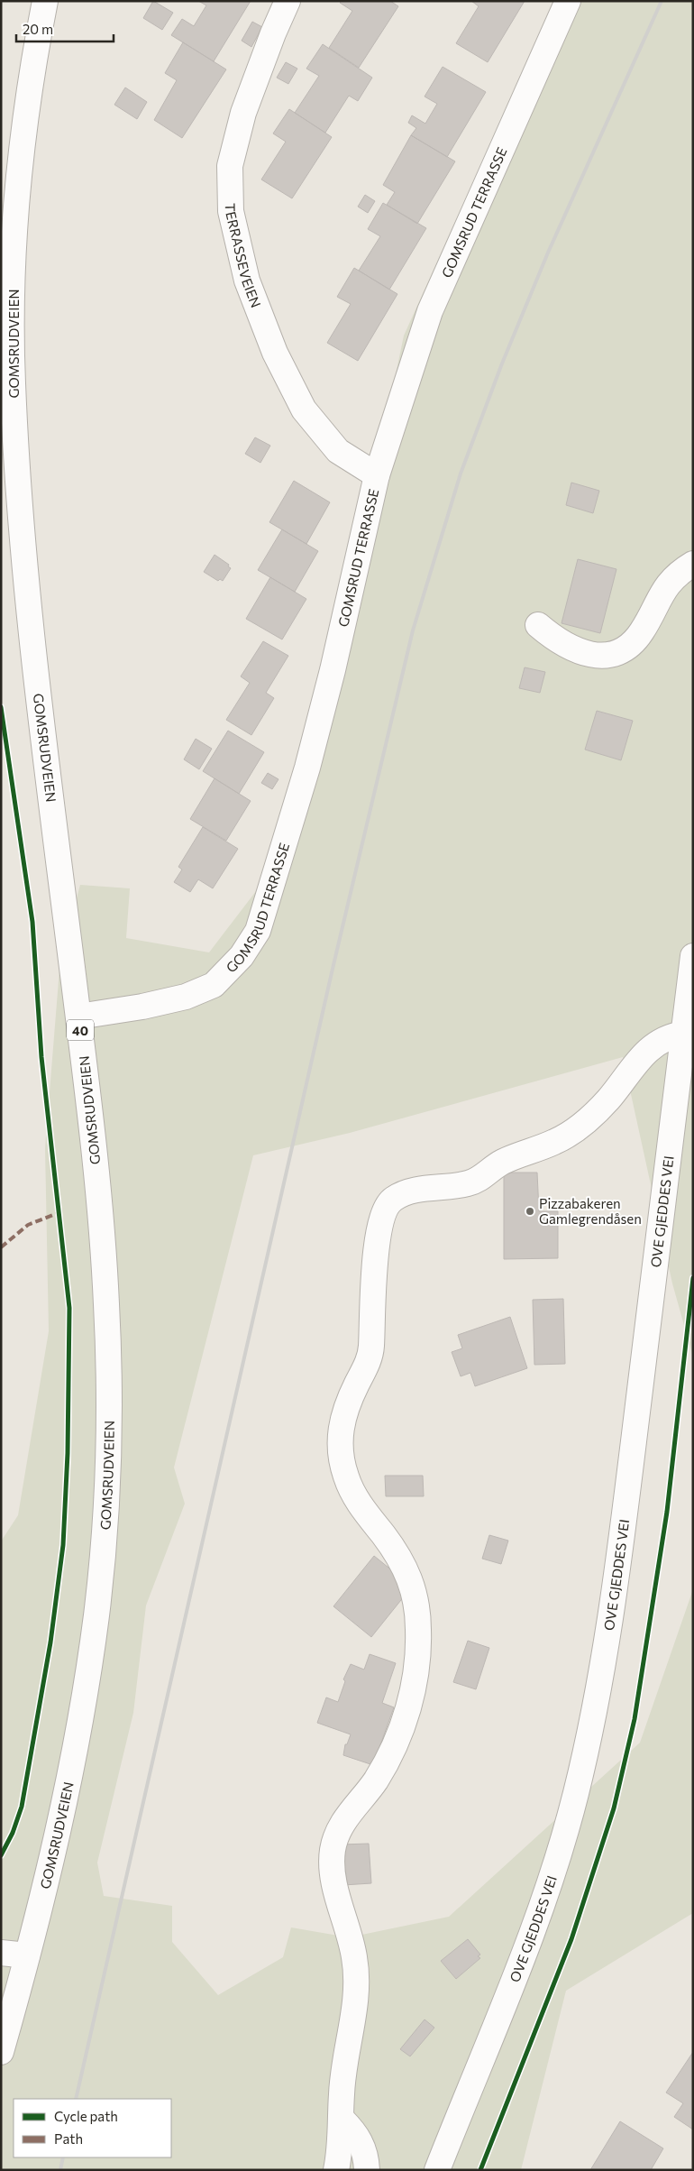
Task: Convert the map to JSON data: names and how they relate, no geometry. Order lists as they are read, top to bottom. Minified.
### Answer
{"streets":{"street":["GOMSRUD TERRASSE","TERRASSEVEIEN","GOMSRUDVEIEN","40","OVE GJEDDES VEI"]},"crossings":[["GOMSRUD TERRASSE","TERRASSEVEIEN"],["GOMSRUD TERRASSE","GOMSRUDVEIEN"]],"places":["Pizzabakeren Gamlegrendåsen"],"legend":["Cycle path","Path"],"scale_bar":"20 m"}
